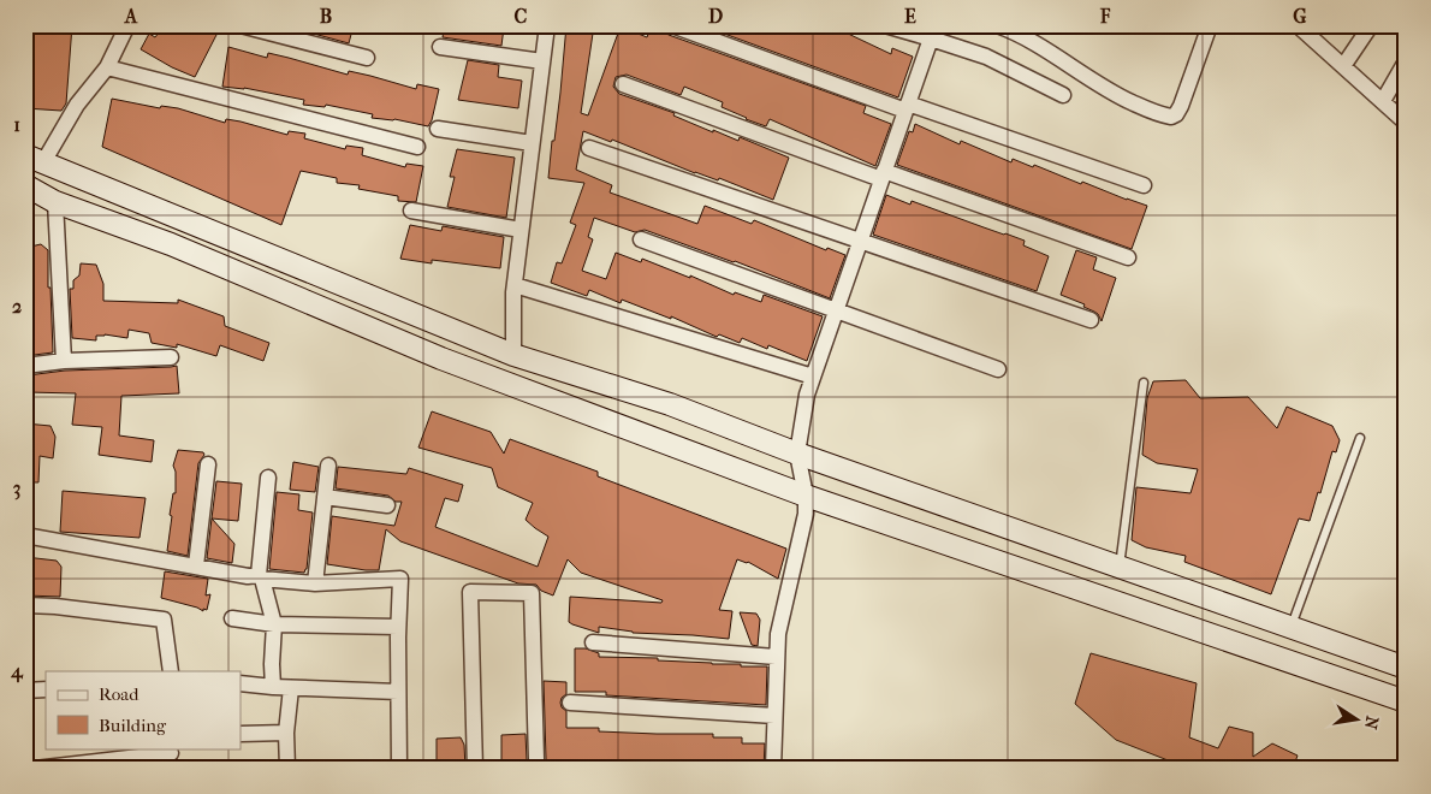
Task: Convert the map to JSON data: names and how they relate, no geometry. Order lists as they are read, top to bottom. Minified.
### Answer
{"legend":["Road","Building"],"north":"right","grid":{"columns":["A","B","C","D","E","F","G"],"rows":["1","2","3","4"]}}
